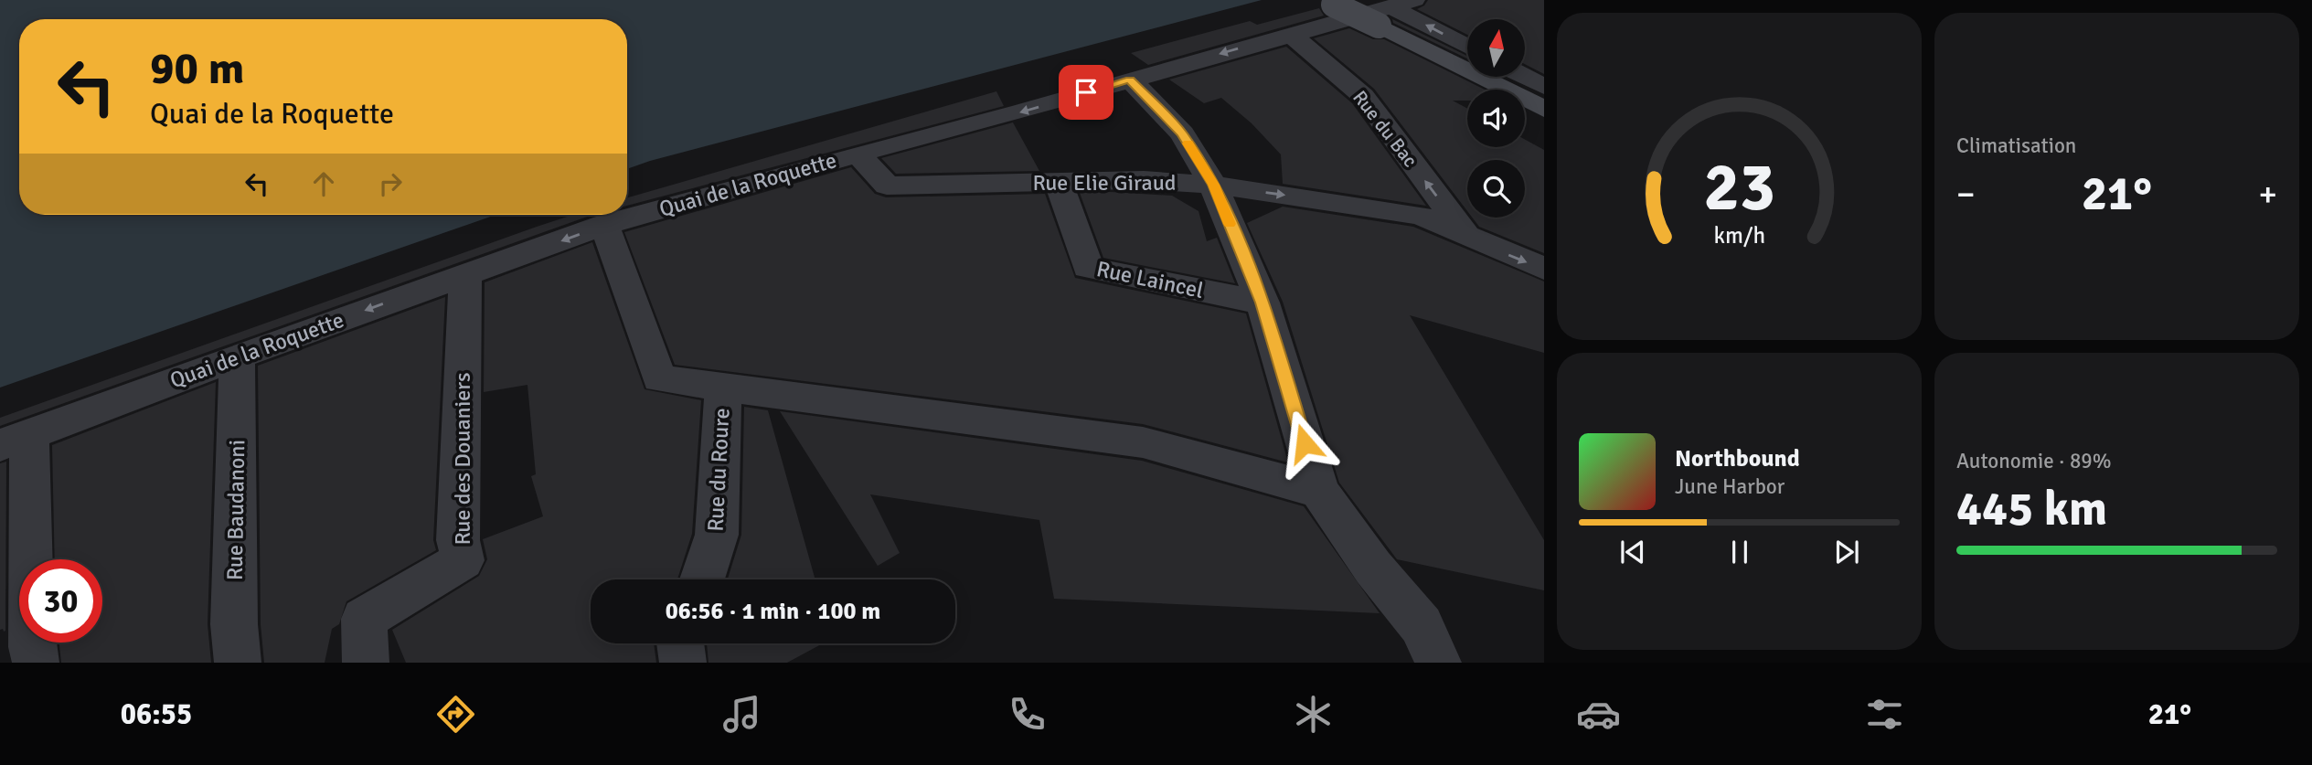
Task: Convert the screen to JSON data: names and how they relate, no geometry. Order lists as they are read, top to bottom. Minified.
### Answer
{"streets":{"street":["Rue du Bac","Rue Elie Giraud","Quai de la Roquette","Rue Laincel","Rue des Douaniers","Rue du Roure","Rue Baudanoni"]},"crossings":[["Rue du Bac","Rue Elie Giraud"],["Rue du Bac","Quai de la Roquette"],["Rue Elie Giraud","Quai de la Roquette"],["Rue Elie Giraud","Rue Laincel"],["Quai de la Roquette","Rue des Douaniers"],["Quai de la Roquette","Rue Baudanoni"]],"one_way":["Quai de la Roquette"],"north":"top","page":{"tile":["Climatisation",["Autonomie · 89%","445 km"]],"turn":["90 m","Quai de la Roquette"],"heat":["−","21°","+"],"song":["Northbound","June Harbor"],"limit":"30","trip":"06:56 · 1 min · 100 m","tabs":["06:55","21°"],"gauge":["23","km/h"]}}
